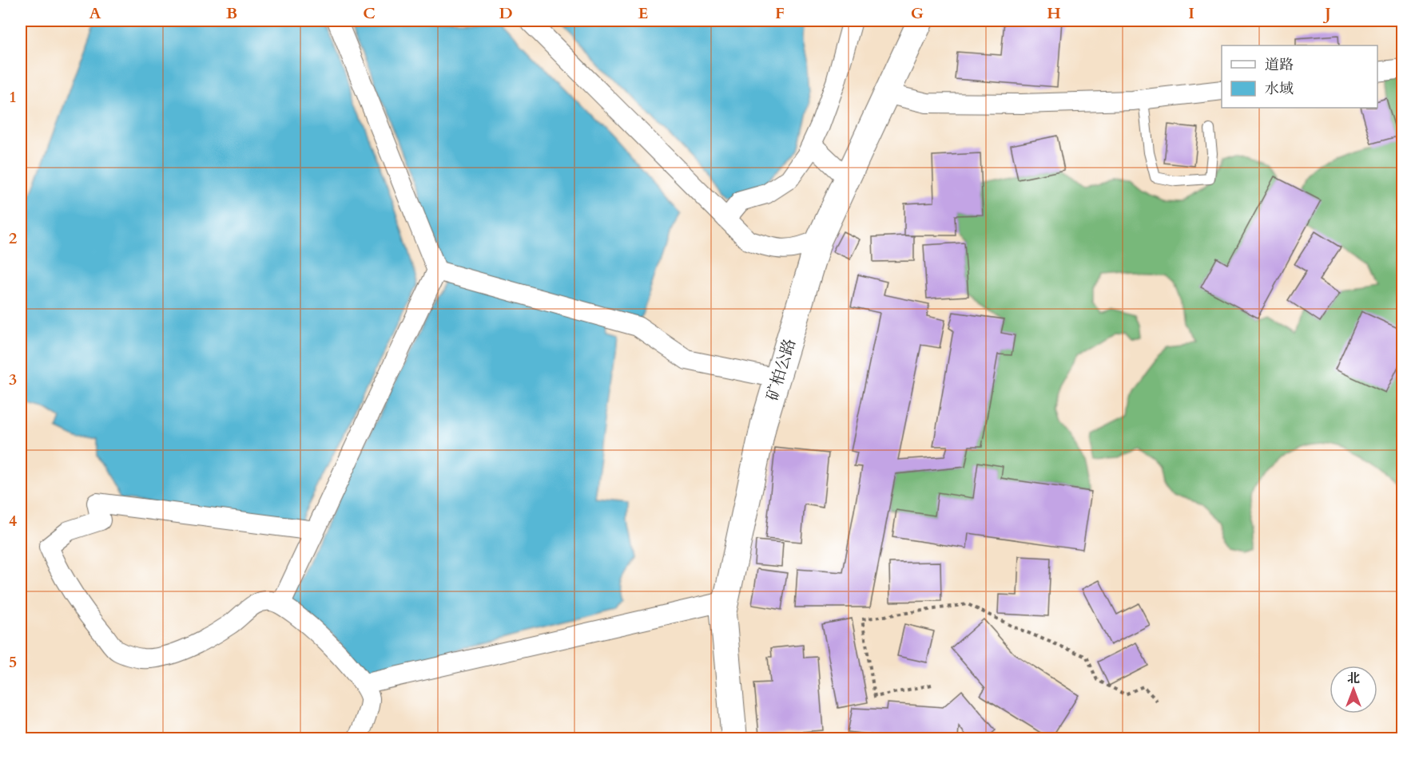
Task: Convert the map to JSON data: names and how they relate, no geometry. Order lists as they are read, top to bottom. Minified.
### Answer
{"streets":{"street":["矿柏公路"]},"legend":["道路","水域"],"north":"top","grid":{"columns":["A","B","C","D","E","F","G","H","I","J"],"rows":["1","2","3","4","5"]}}
